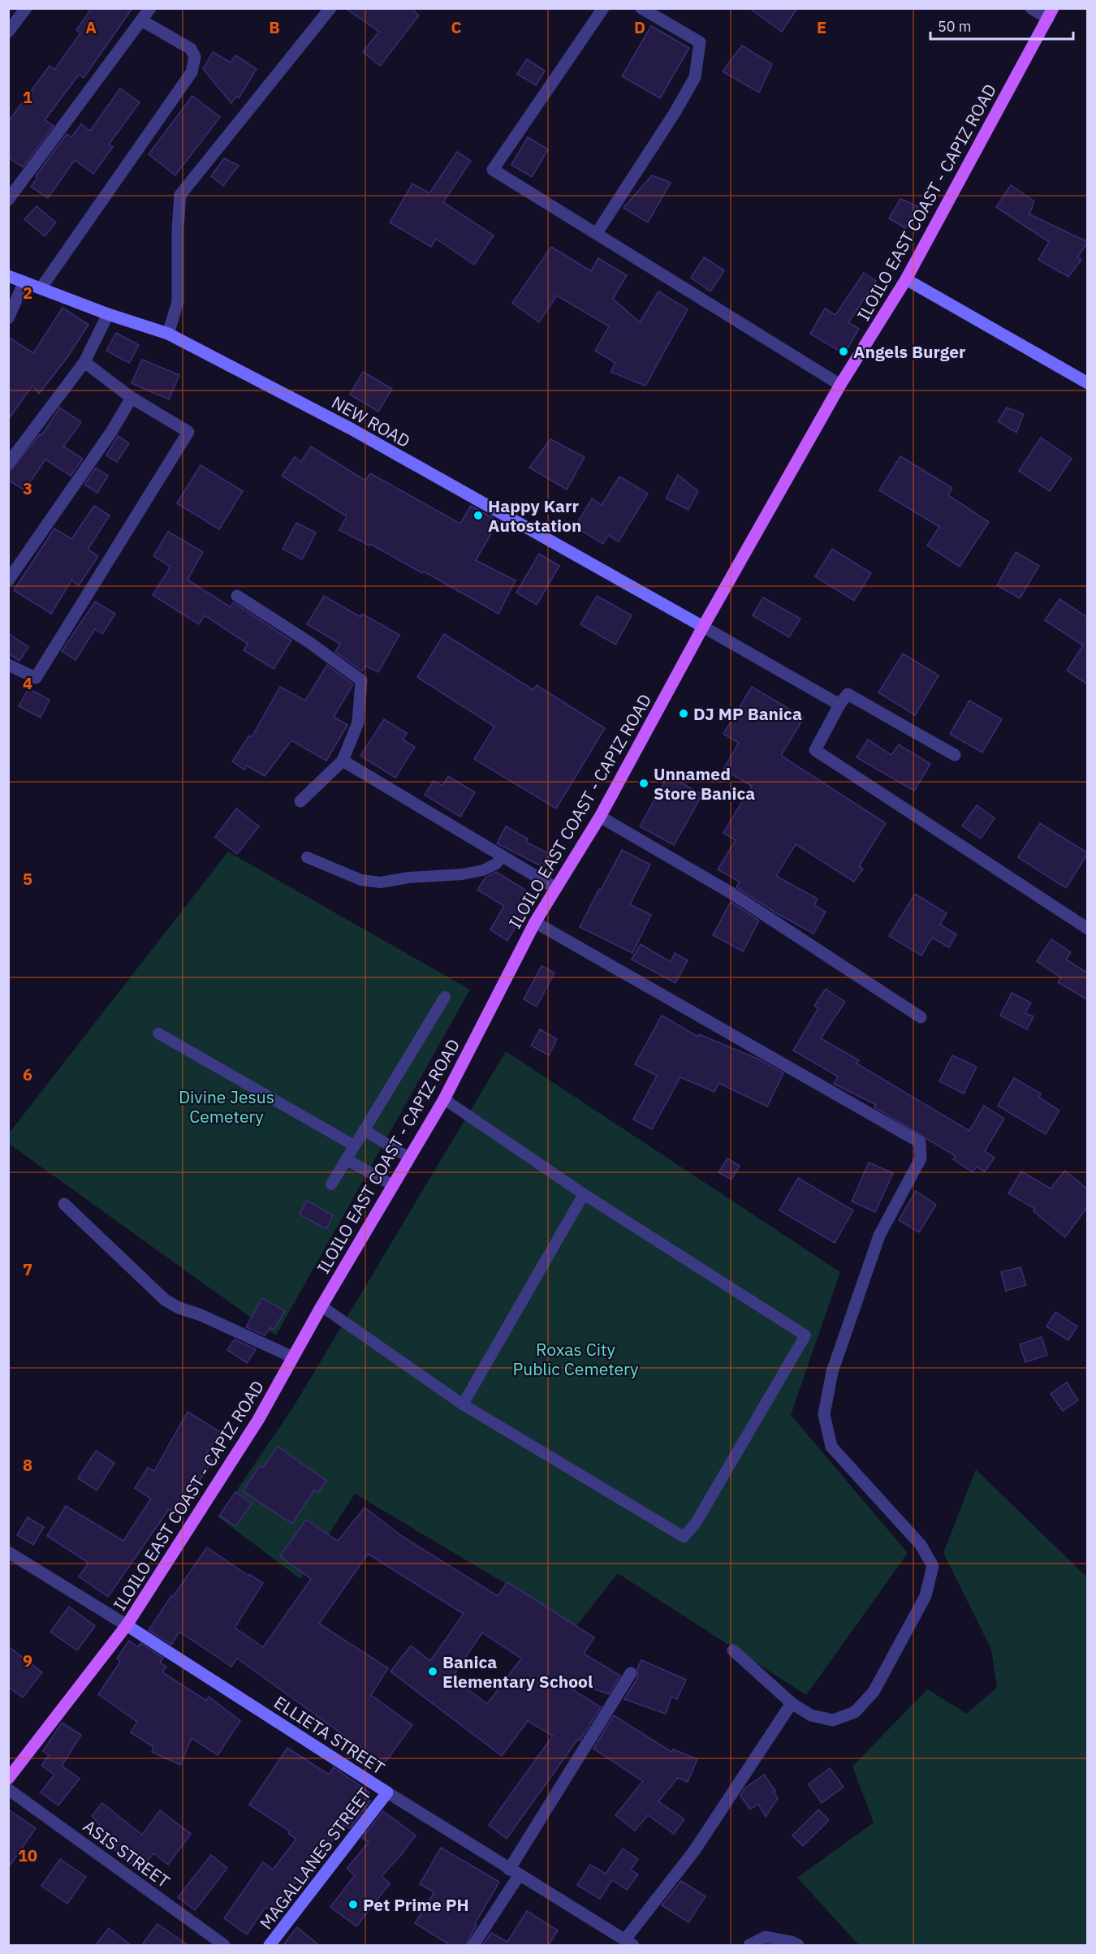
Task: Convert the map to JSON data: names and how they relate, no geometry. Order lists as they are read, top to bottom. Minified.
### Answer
{"streets":{"main road":["ILOILO EAST COAST - CAPIZ ROAD"],"street":["NEW ROAD","ELLIETA STREET","ASIS STREET","MAGALLANES STREET"]},"crossings":[["ILOILO EAST COAST - CAPIZ ROAD","NEW ROAD"],["ILOILO EAST COAST - CAPIZ ROAD","ELLIETA STREET"],["ELLIETA STREET","MAGALLANES STREET"]],"parks":["Divine Jesus Cemetery","Roxas City Public Cemetery"],"places":["Angels Burger","Happy Karr Autostation","DJ MP Banica","Unnamed Store Banica","Banica Elementary School","Pet Prime PH"],"scale_bar":"50 m","grid":{"columns":["A","B","C","D","E"],"rows":["1","2","3","4","5","6","7","8","9","10"]}}
